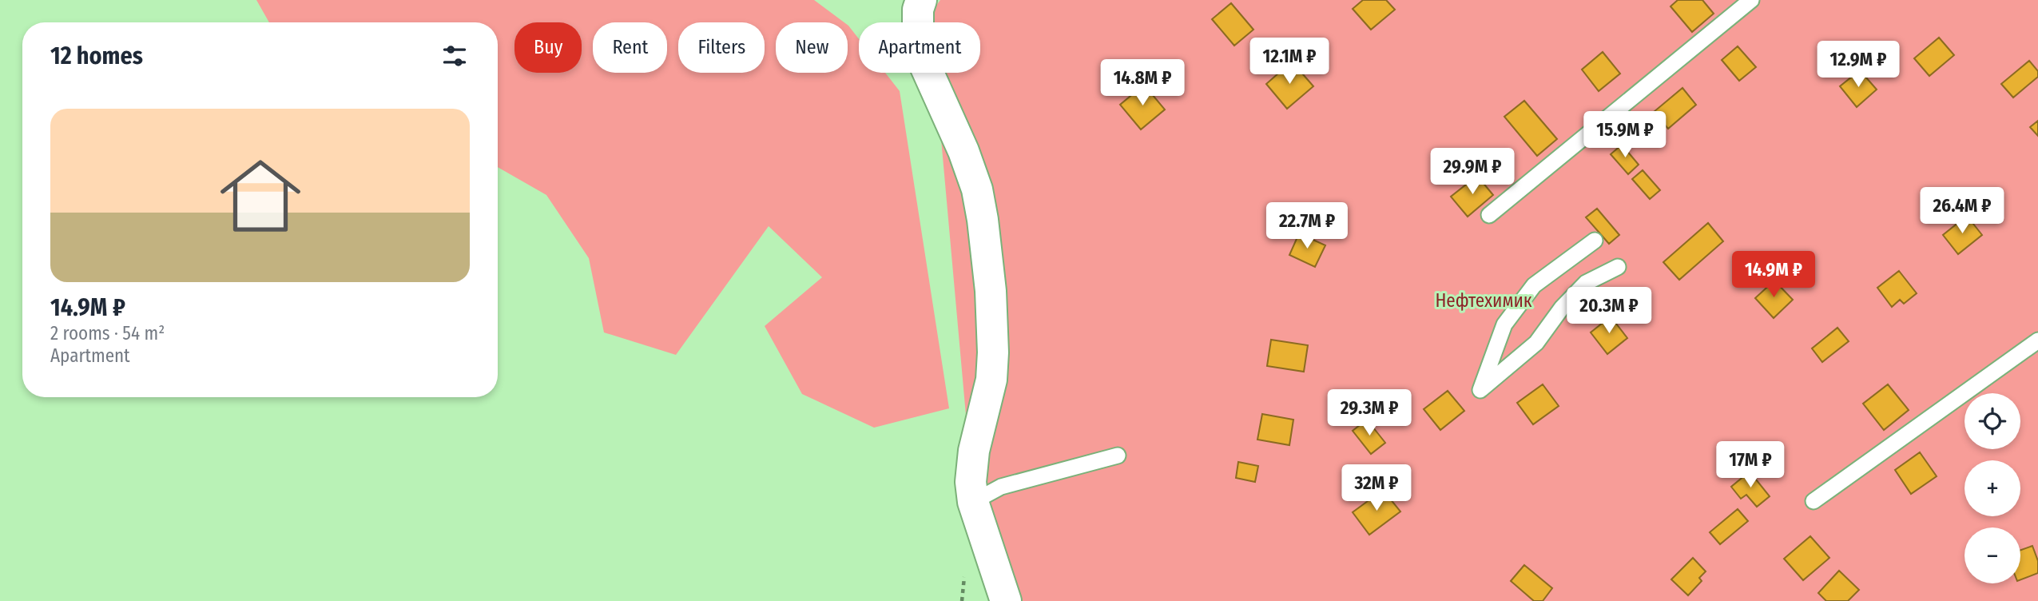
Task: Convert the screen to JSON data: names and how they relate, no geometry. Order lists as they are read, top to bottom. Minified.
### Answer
{"parks":["Нефтехимик"],"page":{"chip":["Buy","Rent","Filters","New","Apartment"],"heading":"12 homes","price":["12.1M ₽","12.9M ₽","14.8M ₽","15.9M ₽","29.9M ₽","26.4M ₽","22.7M ₽","14.9M ₽","20.3M ₽","29.3M ₽","17M ₽","32M ₽"],"list":[{"name":"14.9M ₽","note":"2 rooms · 54 m² · Apartment"}],"map_buttons":["+","−"]}}
